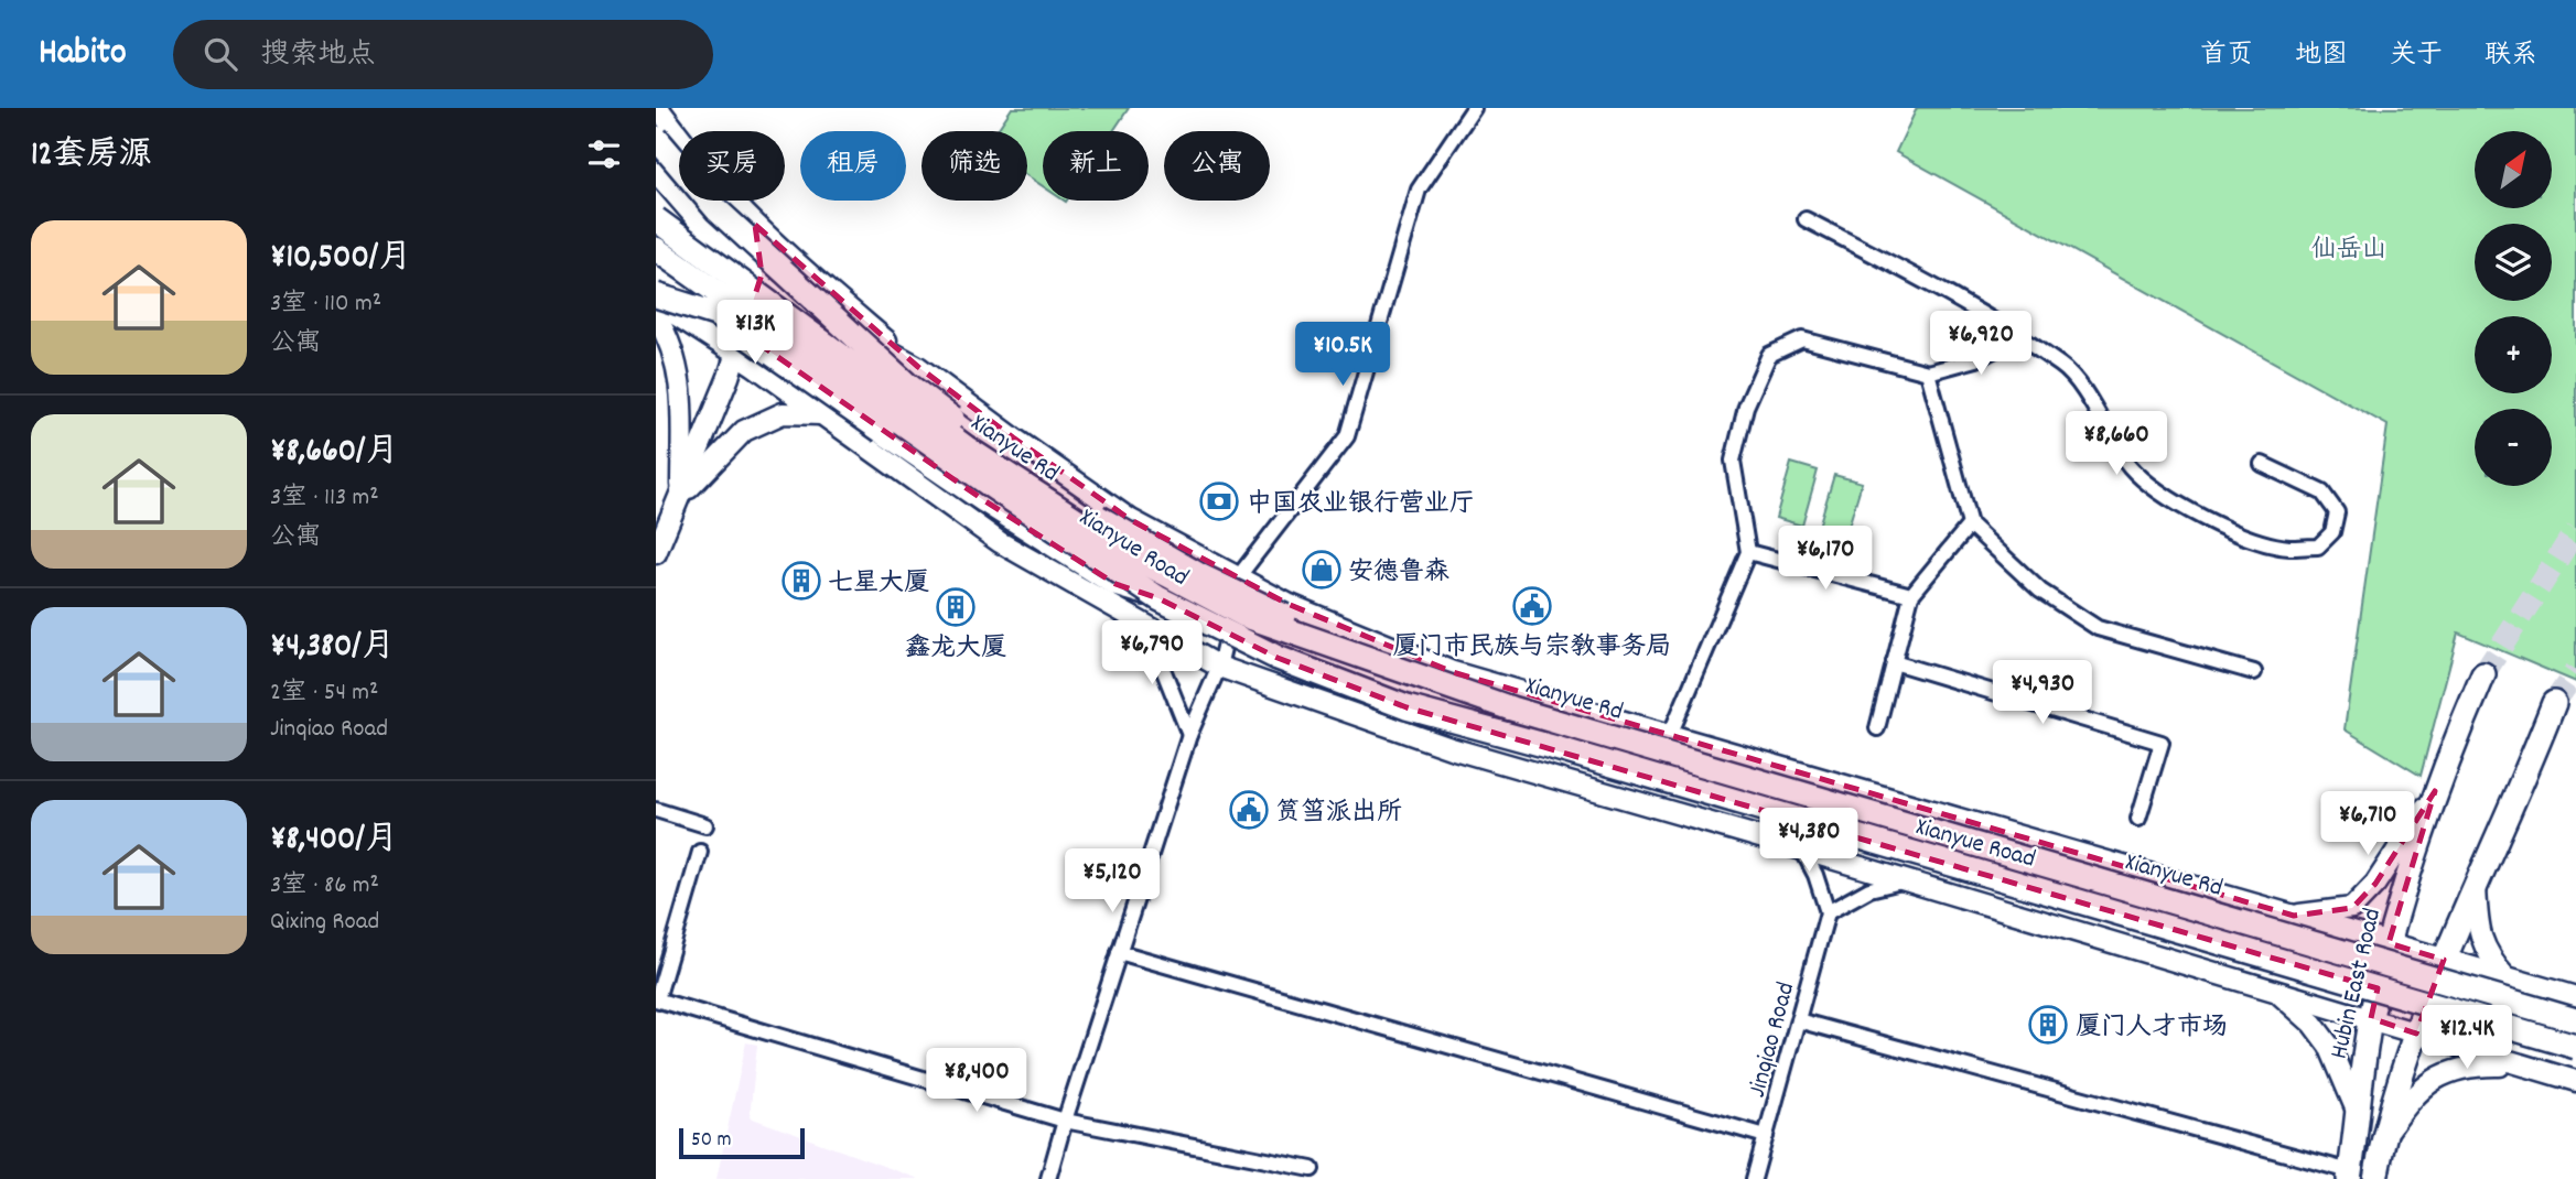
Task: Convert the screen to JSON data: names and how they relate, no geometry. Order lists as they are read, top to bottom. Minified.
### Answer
{"streets":{"main road":["Xianyue Rd","Xianyue Road","Hubin East Road"],"street":["Jinqiao Road"]},"parks":["仙岳山"],"places":{"bank":["中国农业银行营业厅"],"shop":["安德鲁森"],"building":["七星大厦","鑫龙大厦","厦门人才市场"],"public building":["厦门市民族与宗教事务局","筼筜派出所"]},"scale_bar":"50 m","north":"top right","page":{"header":"Habito","search":"搜索地点","nav":["首页","地图","关于","联系"],"heading":"12套房源","map_buttons":["+","−"],"chip":["买房","租房","筛选","新上","公寓"],"list":[{"name":"¥10,500/月","note":"3室 · 110 m² · 公寓"},{"name":"¥8,660/月","note":"3室 · 113 m² · 公寓"},{"name":"¥4,380/月","note":"2室 · 54 m² · Jinqiao Road"},{"name":"¥8,400/月","note":"3室 · 86 m² · Qixing Road"}],"price":["¥13K","¥6,920","¥10.5K","¥8,660","¥6,170","¥6,790","¥4,930","¥6,710","¥4,380","¥5,120","¥12.4K","¥8,400"],"scale":"50 m"}}
